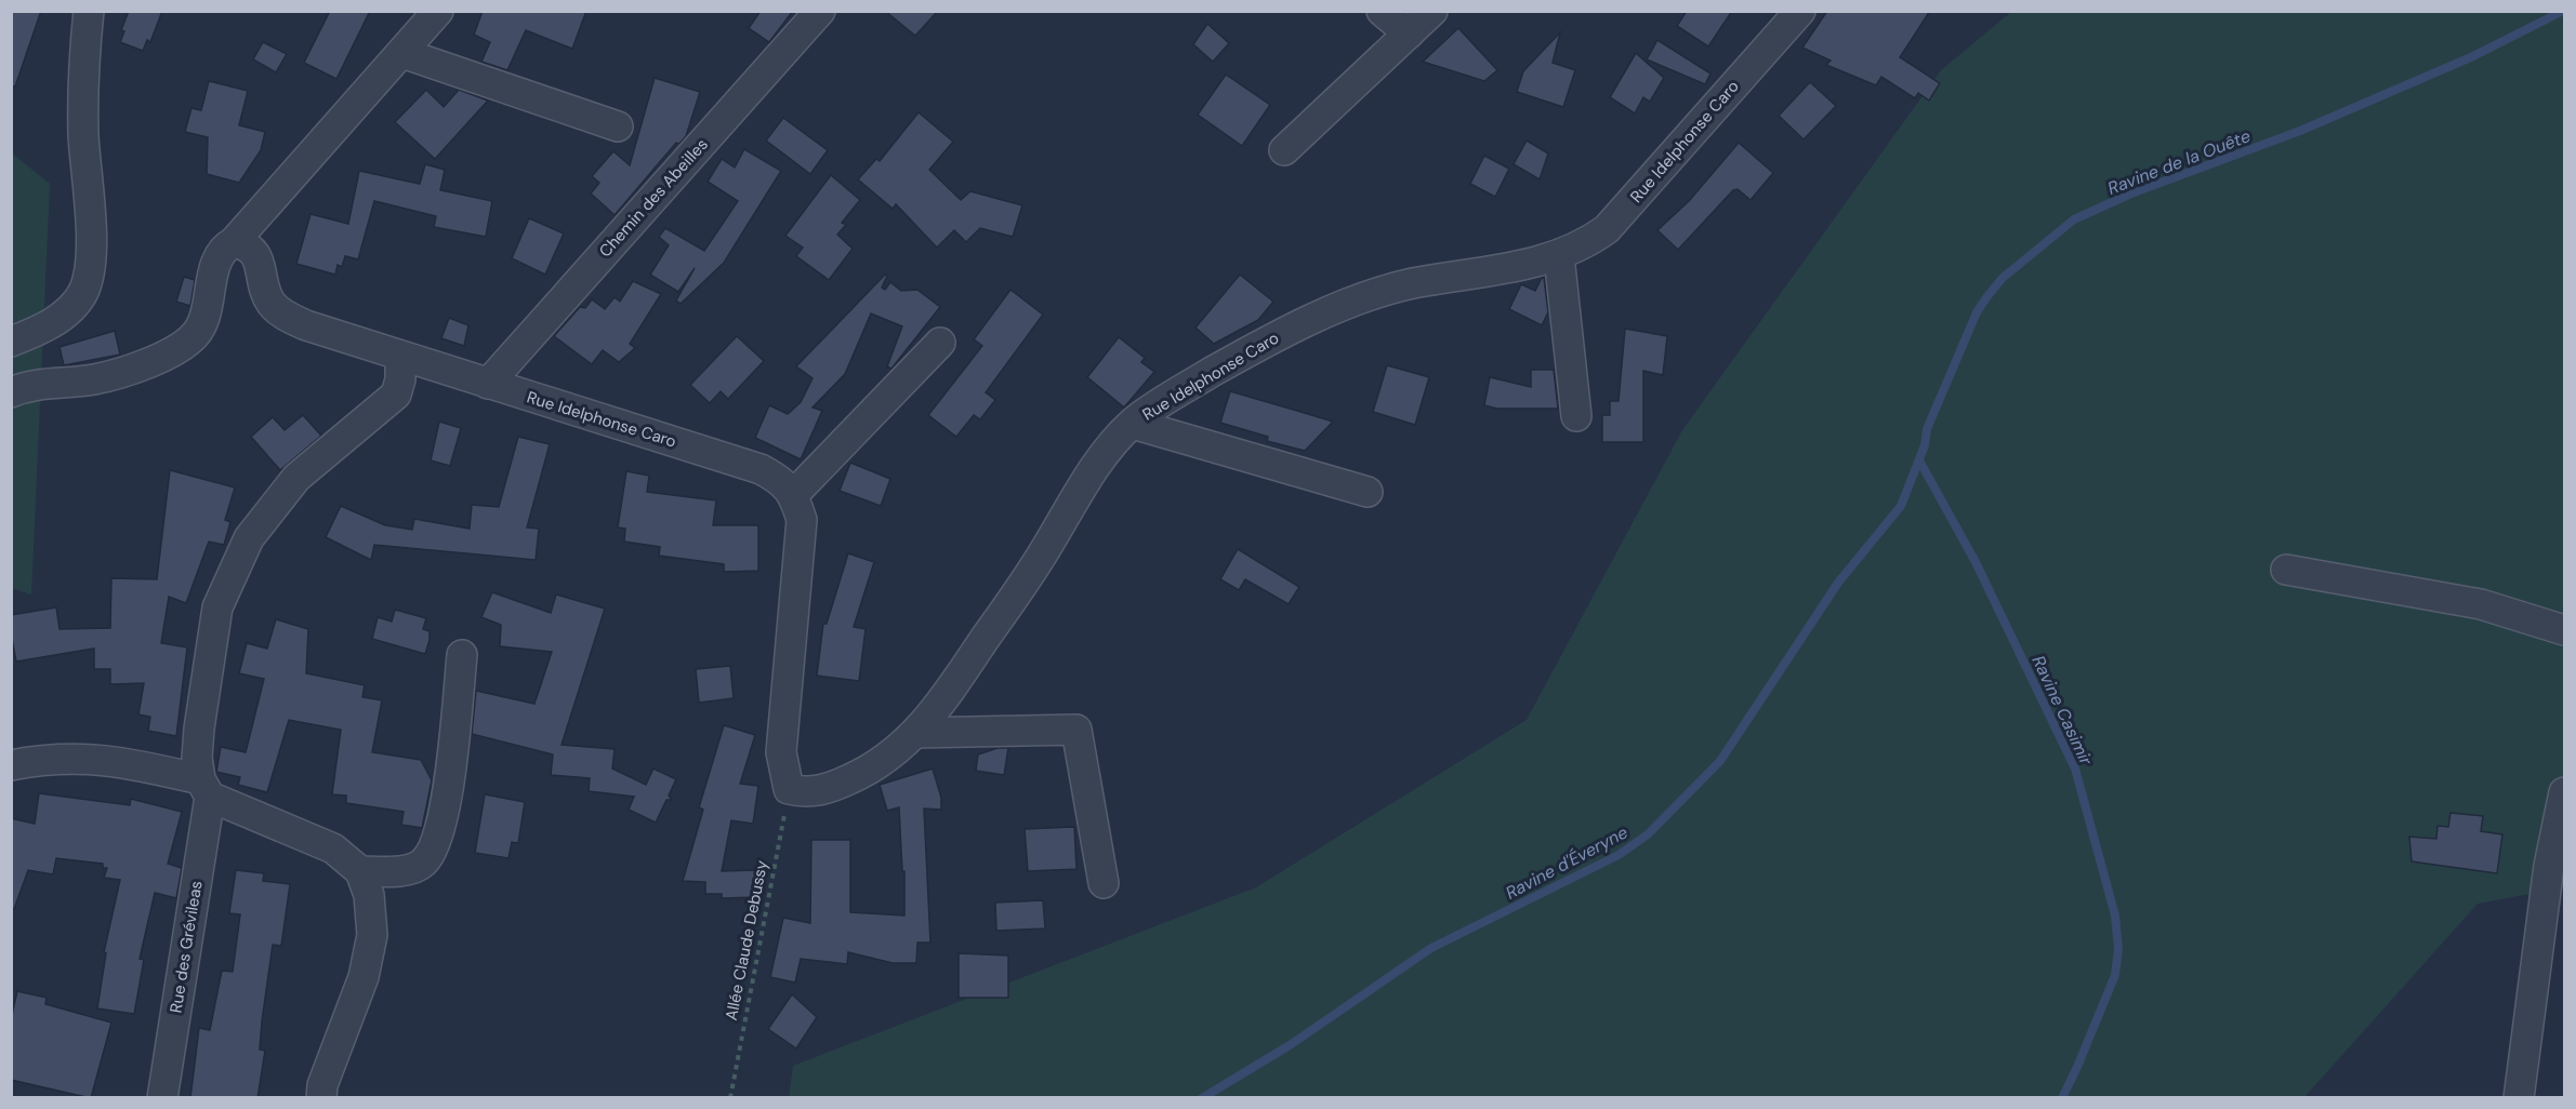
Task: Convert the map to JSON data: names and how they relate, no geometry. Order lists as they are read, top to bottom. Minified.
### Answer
{"streets":{"street":["Rue Idelphonse Caro","Chemin des Abeilles","Rue des Grévileas"],"path":["Allée Claude Debussy"]},"crossings":[["Rue Idelphonse Caro","Chemin des Abeilles"],["Rue Idelphonse Caro","Allée Claude Debussy"],["Rue Idelphonse Caro","Rue des Grévileas"]],"water":["Ravine de la Ouête","Ravine Casimir","Ravine d'Éveryne"]}
